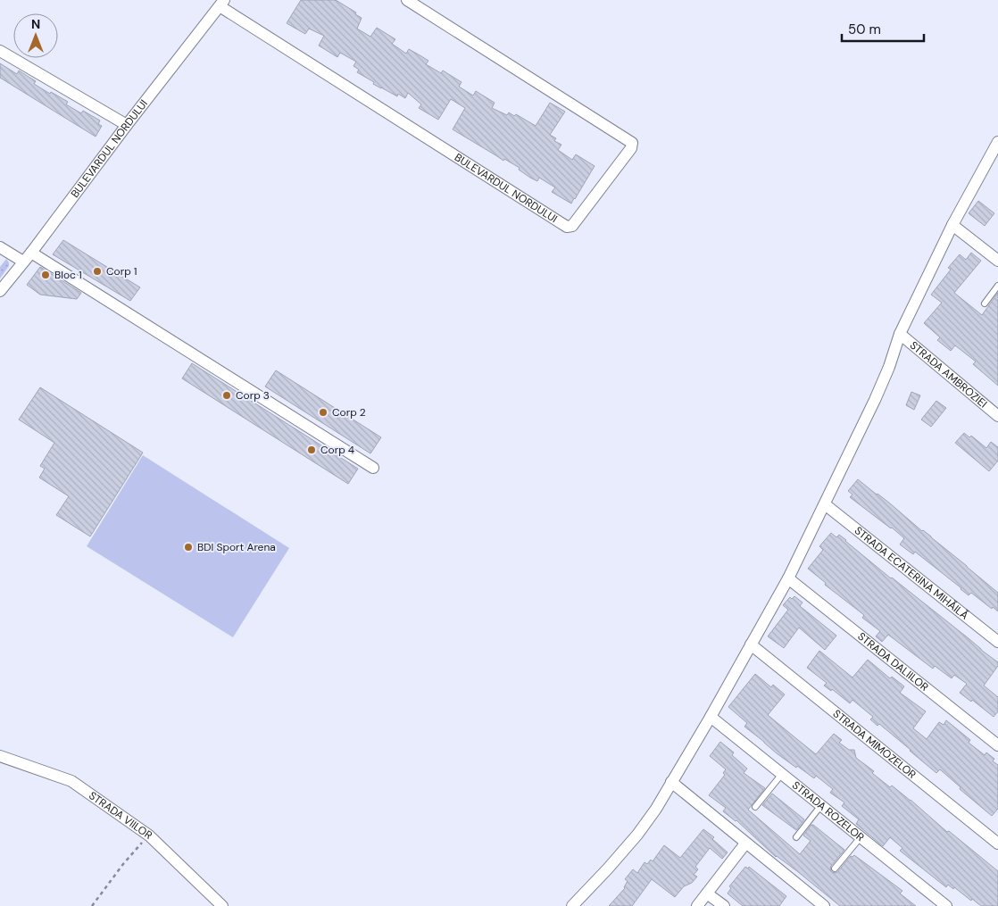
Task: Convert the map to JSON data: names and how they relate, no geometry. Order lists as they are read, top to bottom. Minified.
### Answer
{"streets":{"street":["BULEVARDUL NORDULUI","STRADA AMBROZIEI","STRADA ECATERINA MIHĂILĂ","STRADA DALIILOR","STRADA MIMOZELOR","STRADA ROZELOR","STRADA VIILOR"]},"places":["Corp 1","Bloc 1","Corp 3","Corp 2","Corp 4","BDI Sport Arena"],"scale_bar":"50 m","north":"top"}
